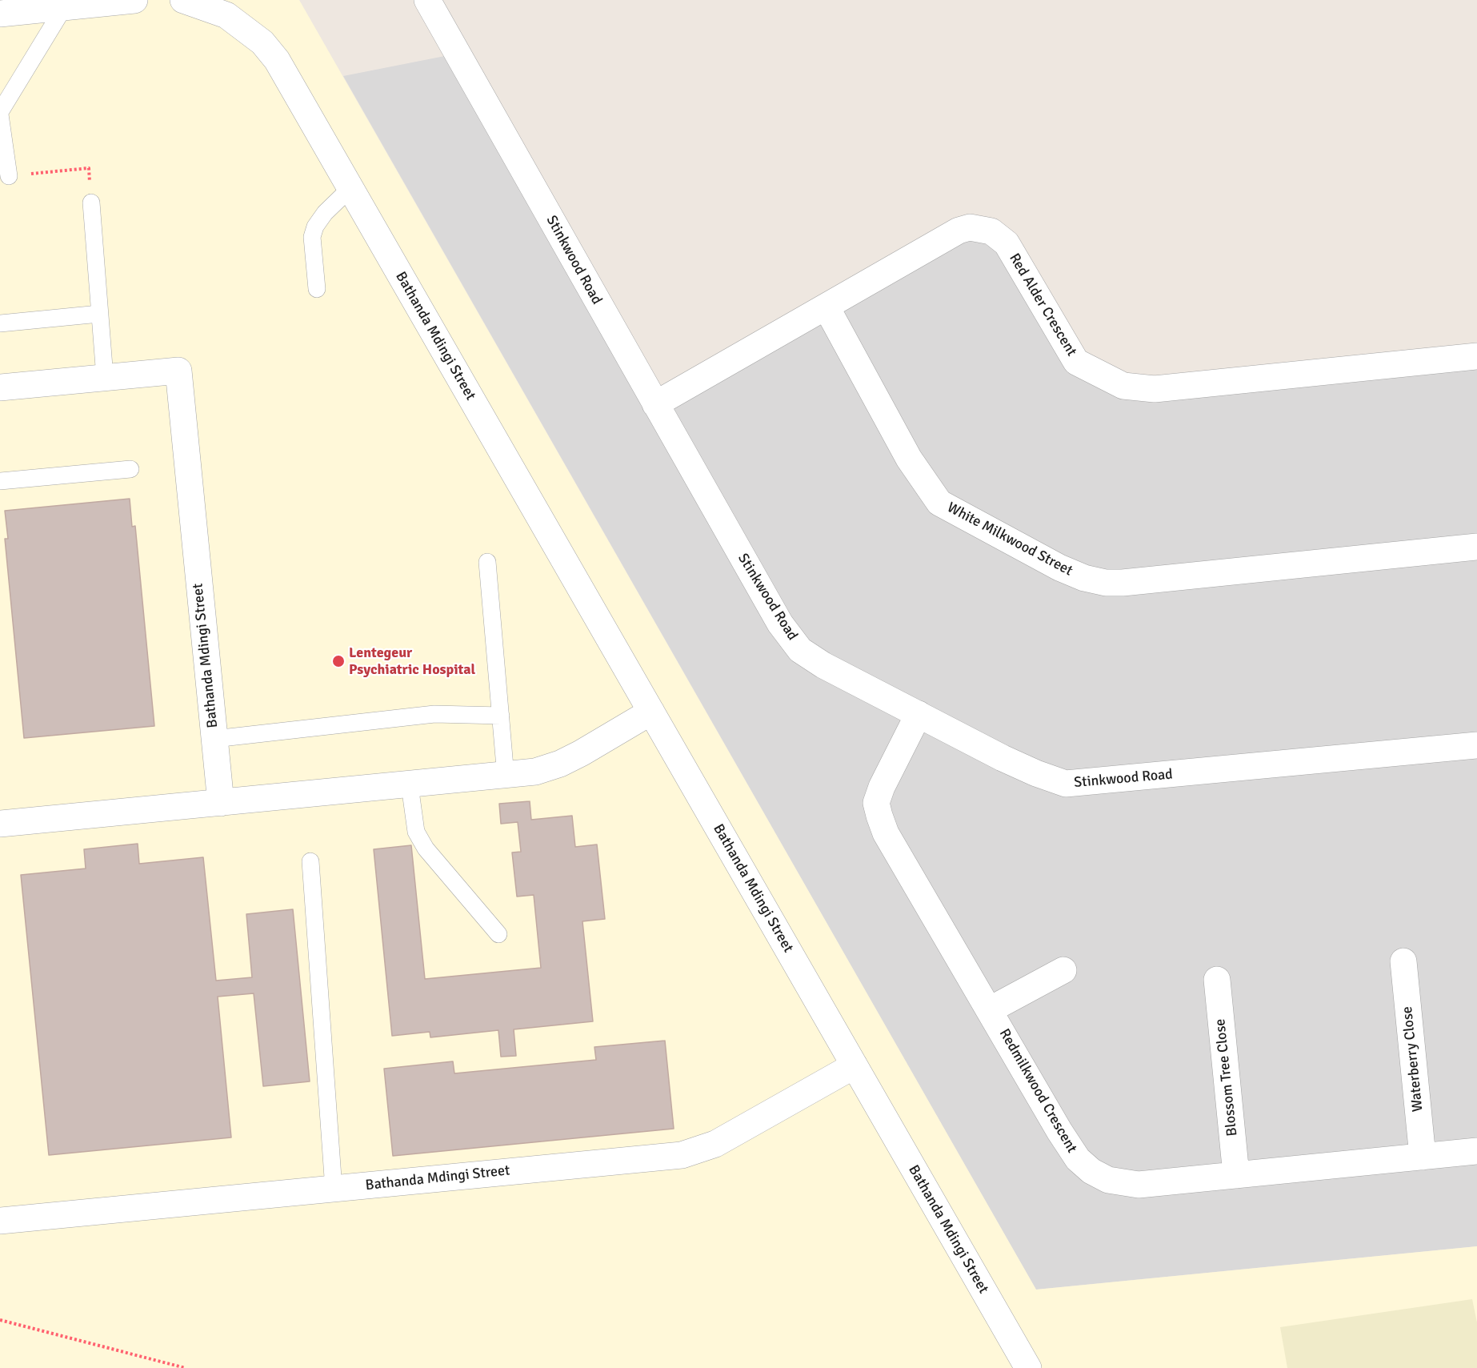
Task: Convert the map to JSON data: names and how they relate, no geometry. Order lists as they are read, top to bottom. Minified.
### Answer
{"streets":{"street":["Stinkwood Road","Red Alder Crescent","Bathanda Mdingi Street","White Milkwood Street","Waterberry Close","Blossom Tree Close","Redmilkwood Crescent"]},"crossings":[["Stinkwood Road","Red Alder Crescent"],["Stinkwood Road","Redmilkwood Crescent"],["Red Alder Crescent","White Milkwood Street"],["Waterberry Close","Redmilkwood Crescent"],["Blossom Tree Close","Redmilkwood Crescent"]],"places":["Lentegeur Psychiatric Hospital"]}
